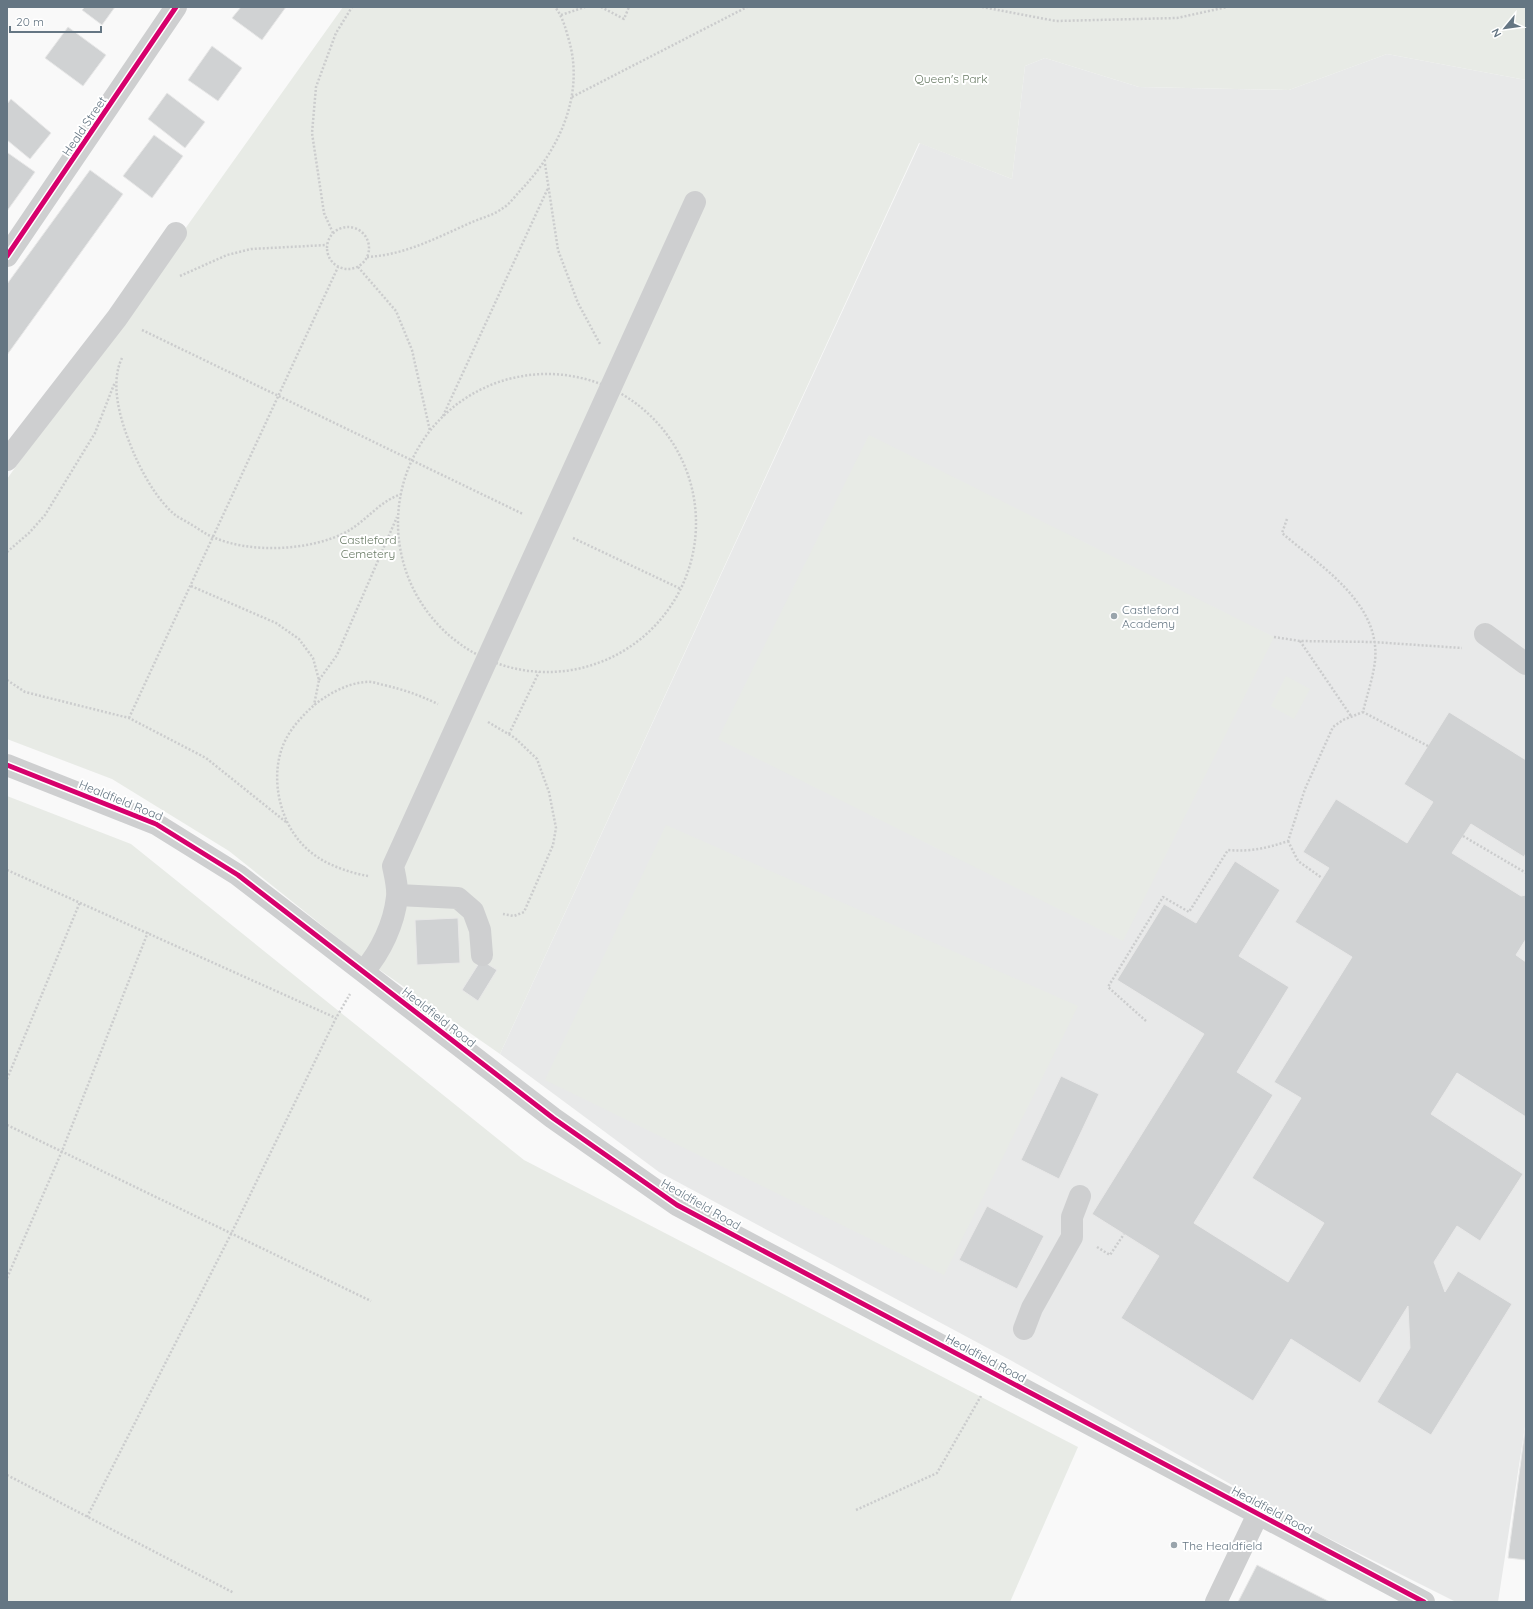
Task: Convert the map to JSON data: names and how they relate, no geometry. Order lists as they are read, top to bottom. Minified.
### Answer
{"streets":{"street":["Heald Street","Healdfield Road"]},"parks":["Queen's Park","Castleford Cemetery"],"places":["Castleford Academy","The Healdfield"],"scale_bar":"20 m","north":"bottom left"}
